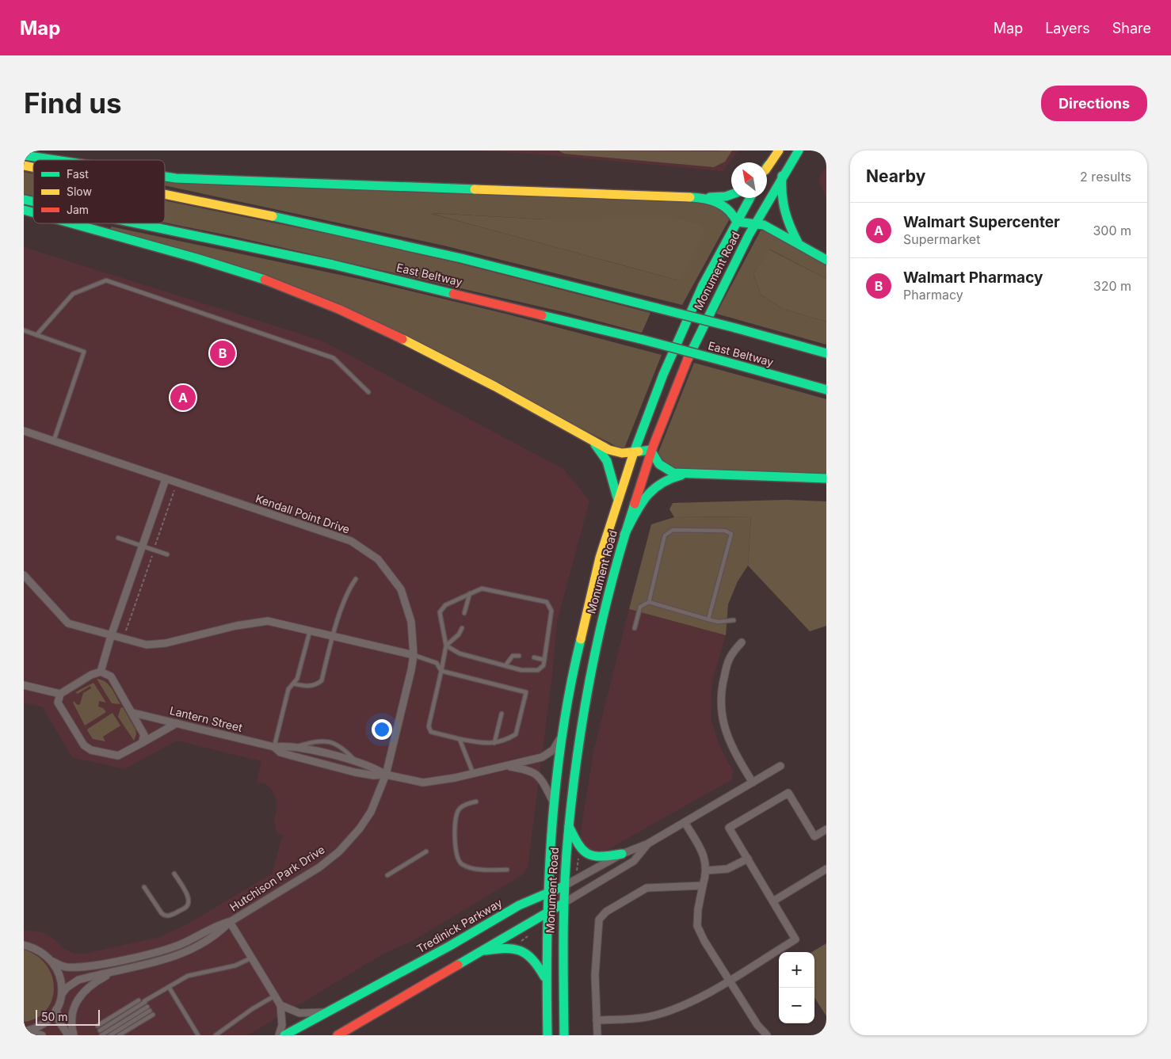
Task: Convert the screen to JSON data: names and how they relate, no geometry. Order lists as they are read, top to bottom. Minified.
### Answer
{"streets":{"main road":["Monument Road","East Beltway","Tredinick Parkway"],"street":["Kendall Point Drive","Lantern Street","Hutchison Park Drive"]},"crossings":[["Monument Road","Lantern Street"],["Monument Road","Tredinick Parkway"],["Kendall Point Drive","Lantern Street"],["Kendall Point Drive","Hutchison Park Drive"],["Lantern Street","Hutchison Park Drive"]],"legend":["Fast","Slow","Jam"],"scale_bar":"50 m","north":"top left","page":{"header":"Map","nav":["Map","Layers","Share"],"buttons":"Directions","title":"Find us","heading":["Nearby","2 results"],"list":[{"mark":"A","name":"Walmart Supercenter","note":"Supermarket","value":"300 m"},{"mark":"B","name":"Walmart Pharmacy","note":"Pharmacy","value":"320 m"}],"pins":["B","A"],"map_buttons":["+","−"],"scale":"50 m"}}
